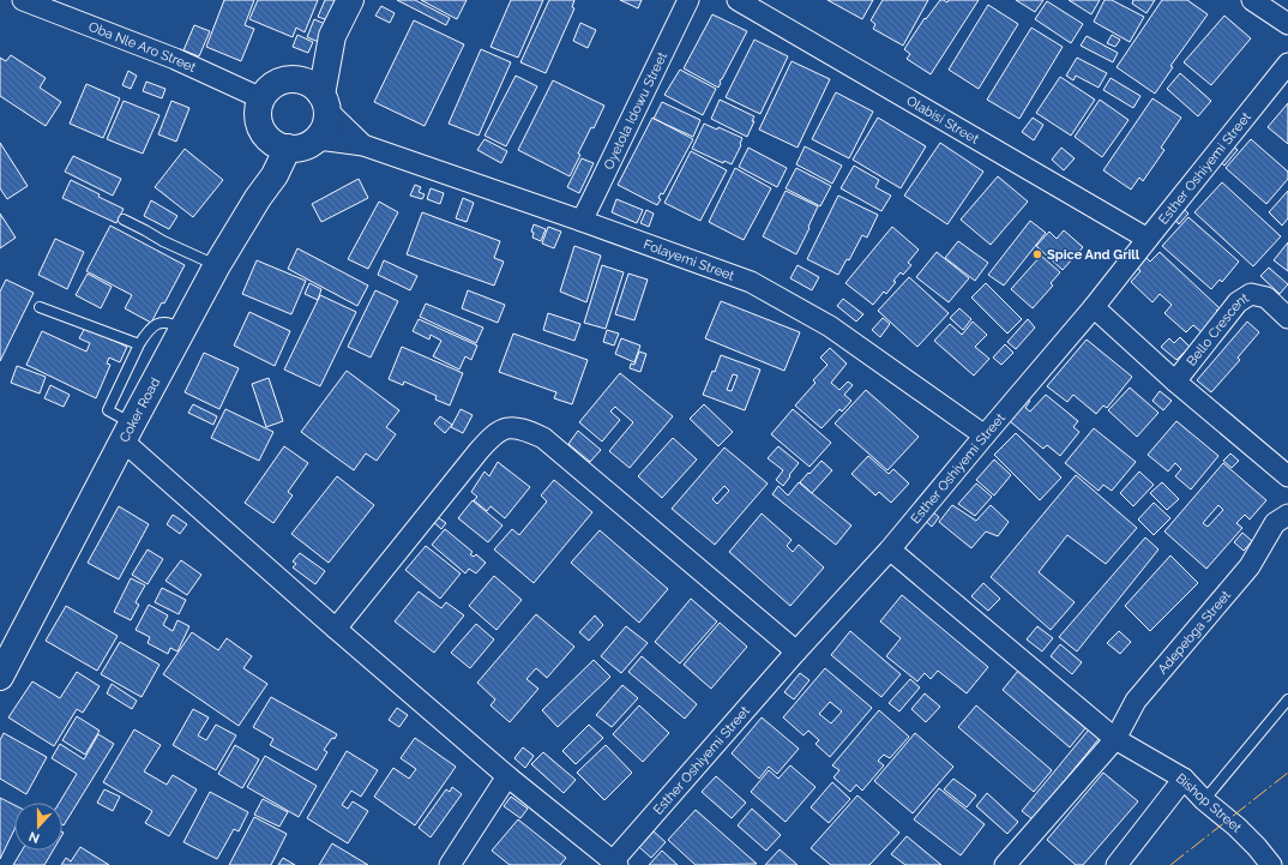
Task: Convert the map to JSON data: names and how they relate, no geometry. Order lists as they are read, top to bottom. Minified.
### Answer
{"streets":{"main road":["Coker Road"],"street":["Oba Nle Aro Street","Oyetola Idowu Street","Olabisi Street","Esther Oshiyemi Street","Folayemi Street","Bello Crescent","Adepebga Street","Bishop Street"]},"crossings":[["Oba Nle Aro Street","Coker Road"],["Oyetola Idowu Street","Folayemi Street"],["Olabisi Street","Esther Oshiyemi Street"],["Esther Oshiyemi Street","Folayemi Street"],["Esther Oshiyemi Street","Bishop Street"],["Adepebga Street","Bishop Street"]],"places":["Spice And Grill"],"north":"bottom"}
